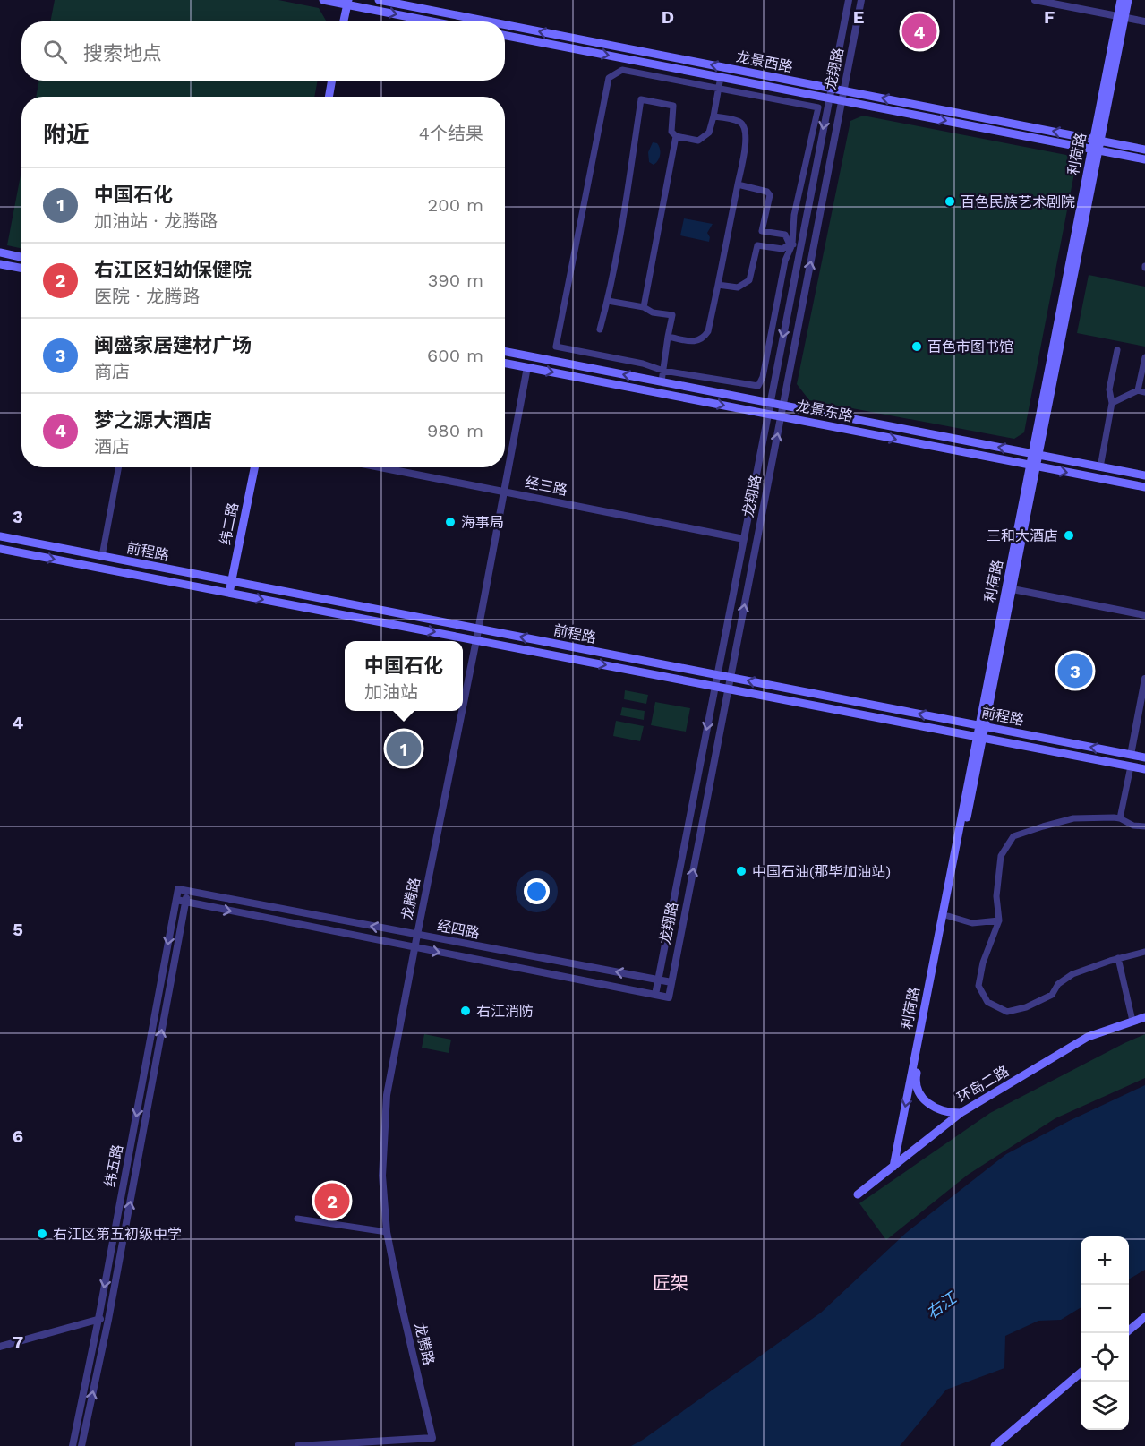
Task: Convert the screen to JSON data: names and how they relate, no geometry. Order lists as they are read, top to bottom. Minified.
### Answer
{"streets":{"main road":["龙景西路","利荷路","龙景东路","纬二路","前程路","环岛二路"],"street":["龙翔路","经三路","龙腾路","经四路","纬五路"]},"crossings":[["龙景西路","龙翔路"],["龙景西路","利荷路"],["龙翔路","龙景东路"],["龙翔路","经三路"],["龙翔路","前程路"],["龙翔路","经四路"],["利荷路","龙景东路"],["利荷路","前程路"],["利荷路","环岛二路"],["龙景东路","龙腾路"],["经三路","龙腾路"],["纬二路","前程路"],["前程路","龙腾路"],["龙腾路","经四路"],["经四路","纬五路"]],"districts":["匠架"],"water":["右江"],"places":["百色民族艺术剧院","百色市图书馆","海事局","三和大酒店","中国石油(那毕加油站)","右江消防","右江区第五初级中学"],"page":{"pins":["4","3","1","2"],"search":"搜索地点","heading":["附近","4个结果"],"list":[{"mark":"1","name":"中国石化","note":"加油站 · 龙腾路","value":"200 m"},{"mark":"2","name":"右江区妇幼保健院","note":"医院 · 龙腾路","value":"390 m"},{"mark":"3","name":"闽盛家居建材广场","note":"商店","value":"600 m"},{"mark":"4","name":"梦之源大酒店","note":"酒店","value":"980 m"}],"popup":["中国石化","加油站"],"map_buttons":["+","−"]},"grid":{"columns":["D","E","F"],"rows":["3","4","5","6","7"]}}
